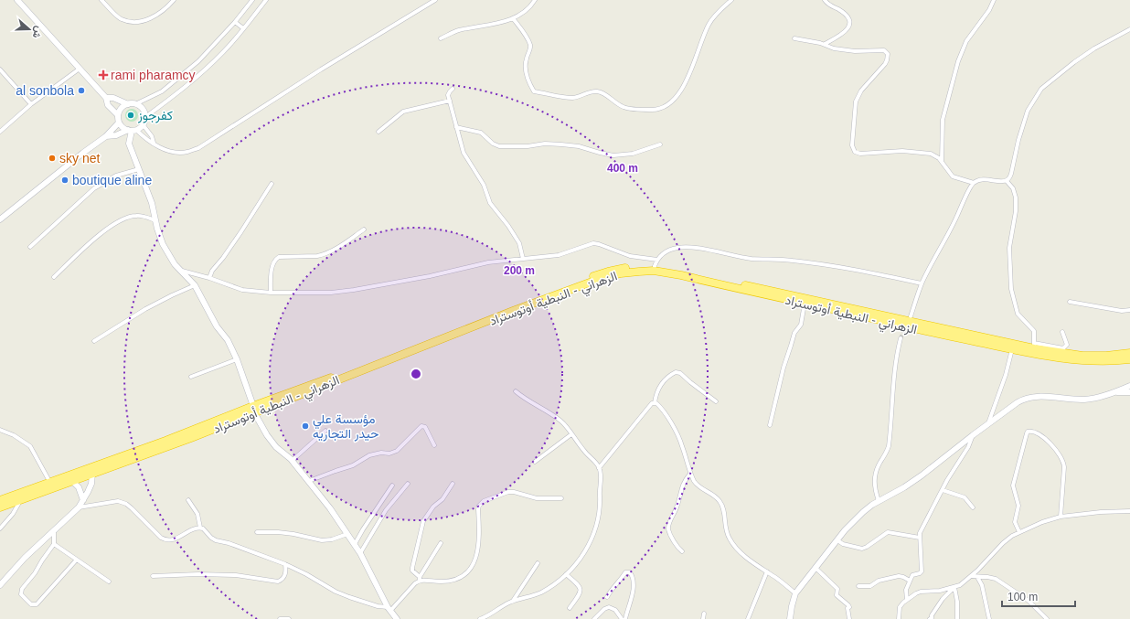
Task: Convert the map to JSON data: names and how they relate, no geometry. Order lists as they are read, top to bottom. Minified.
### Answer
{"streets":{"highway":["الزهراني - النبطية أوتوستراد"]},"places":{"health":["rami pharamcy"],"other":["al sonbola","كفرجوز","sky net","boutique aline","مؤسسة علي حيدر التجاريه"]},"scale_bar":"100 m","north":"right","rings":["400 m","200 m"]}
